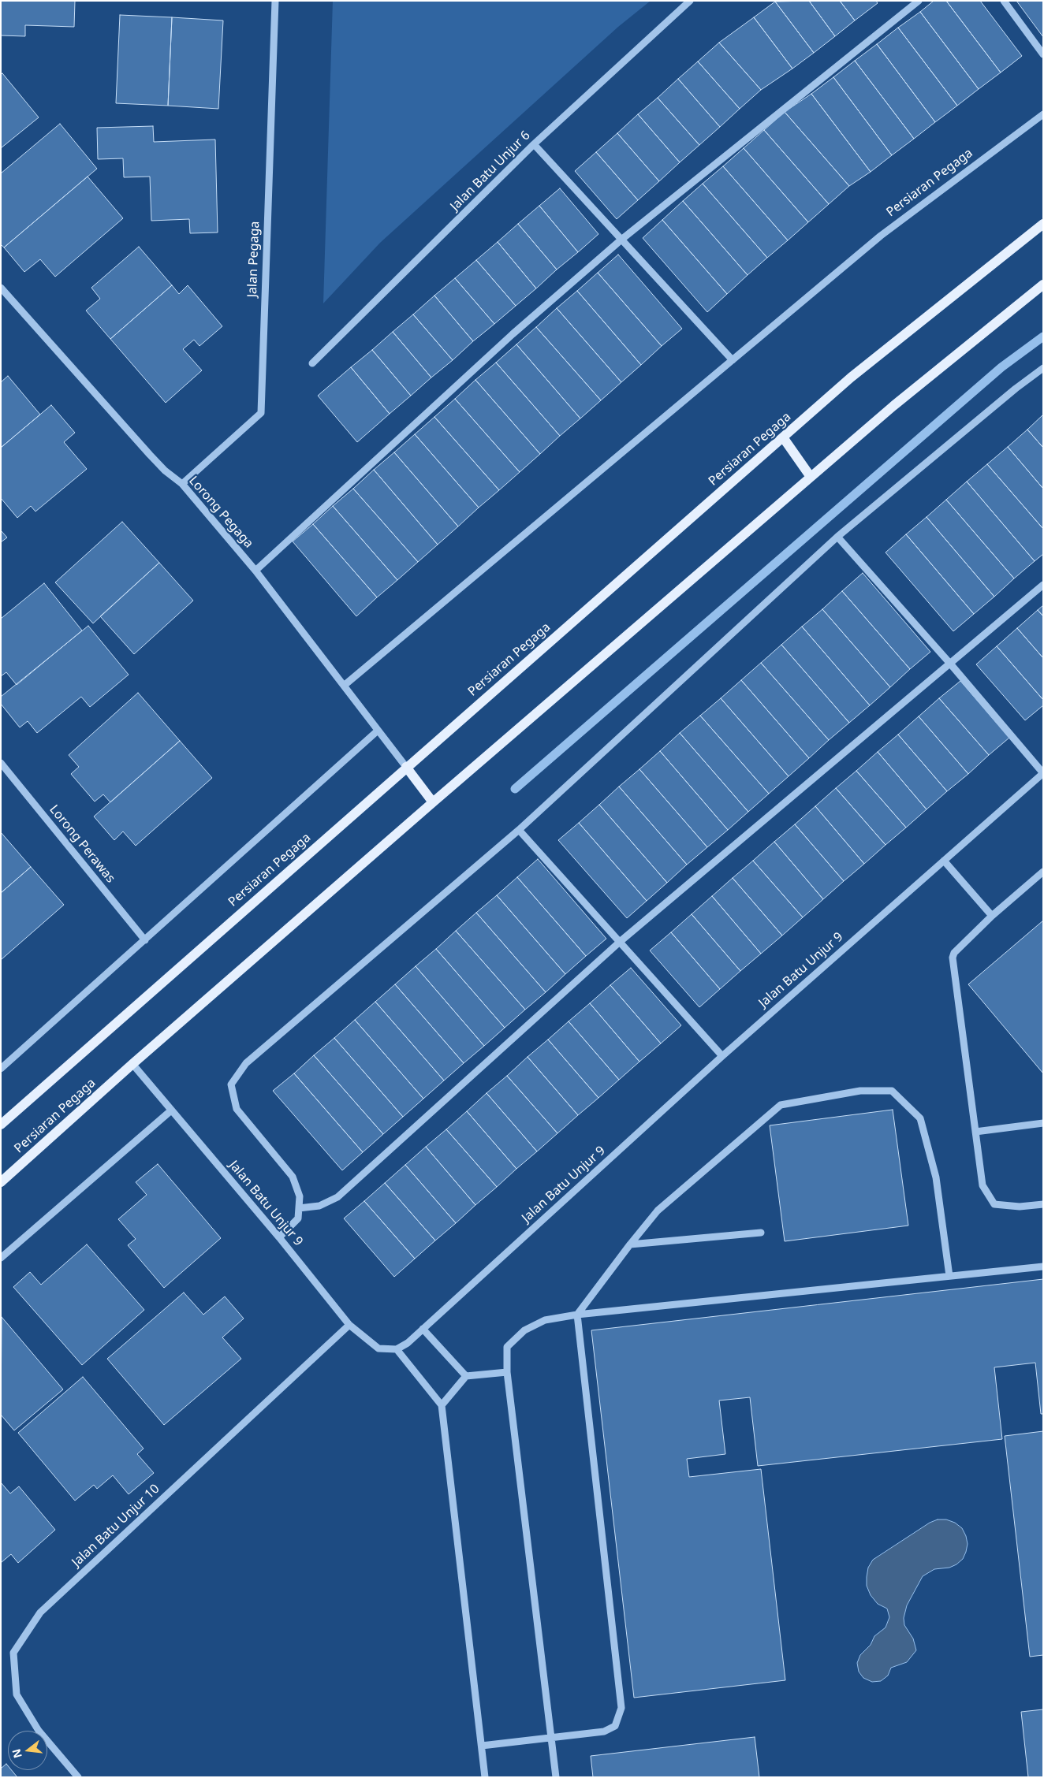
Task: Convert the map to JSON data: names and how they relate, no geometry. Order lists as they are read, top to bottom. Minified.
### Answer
{"streets":{"main road":["Persiaran Pegaga"],"street":["Jalan Batu Unjur 6","Jalan Pegaga","Lorong Pegaga","Lorong Perawas","Jalan Batu Unjur 9","Jalan Batu Unjur 10"]},"crossings":[["Persiaran Pegaga","Lorong Pegaga"],["Persiaran Pegaga","Jalan Batu Unjur 9"],["Jalan Pegaga","Lorong Pegaga"],["Jalan Batu Unjur 9","Jalan Batu Unjur 10"]],"north":"left"}
